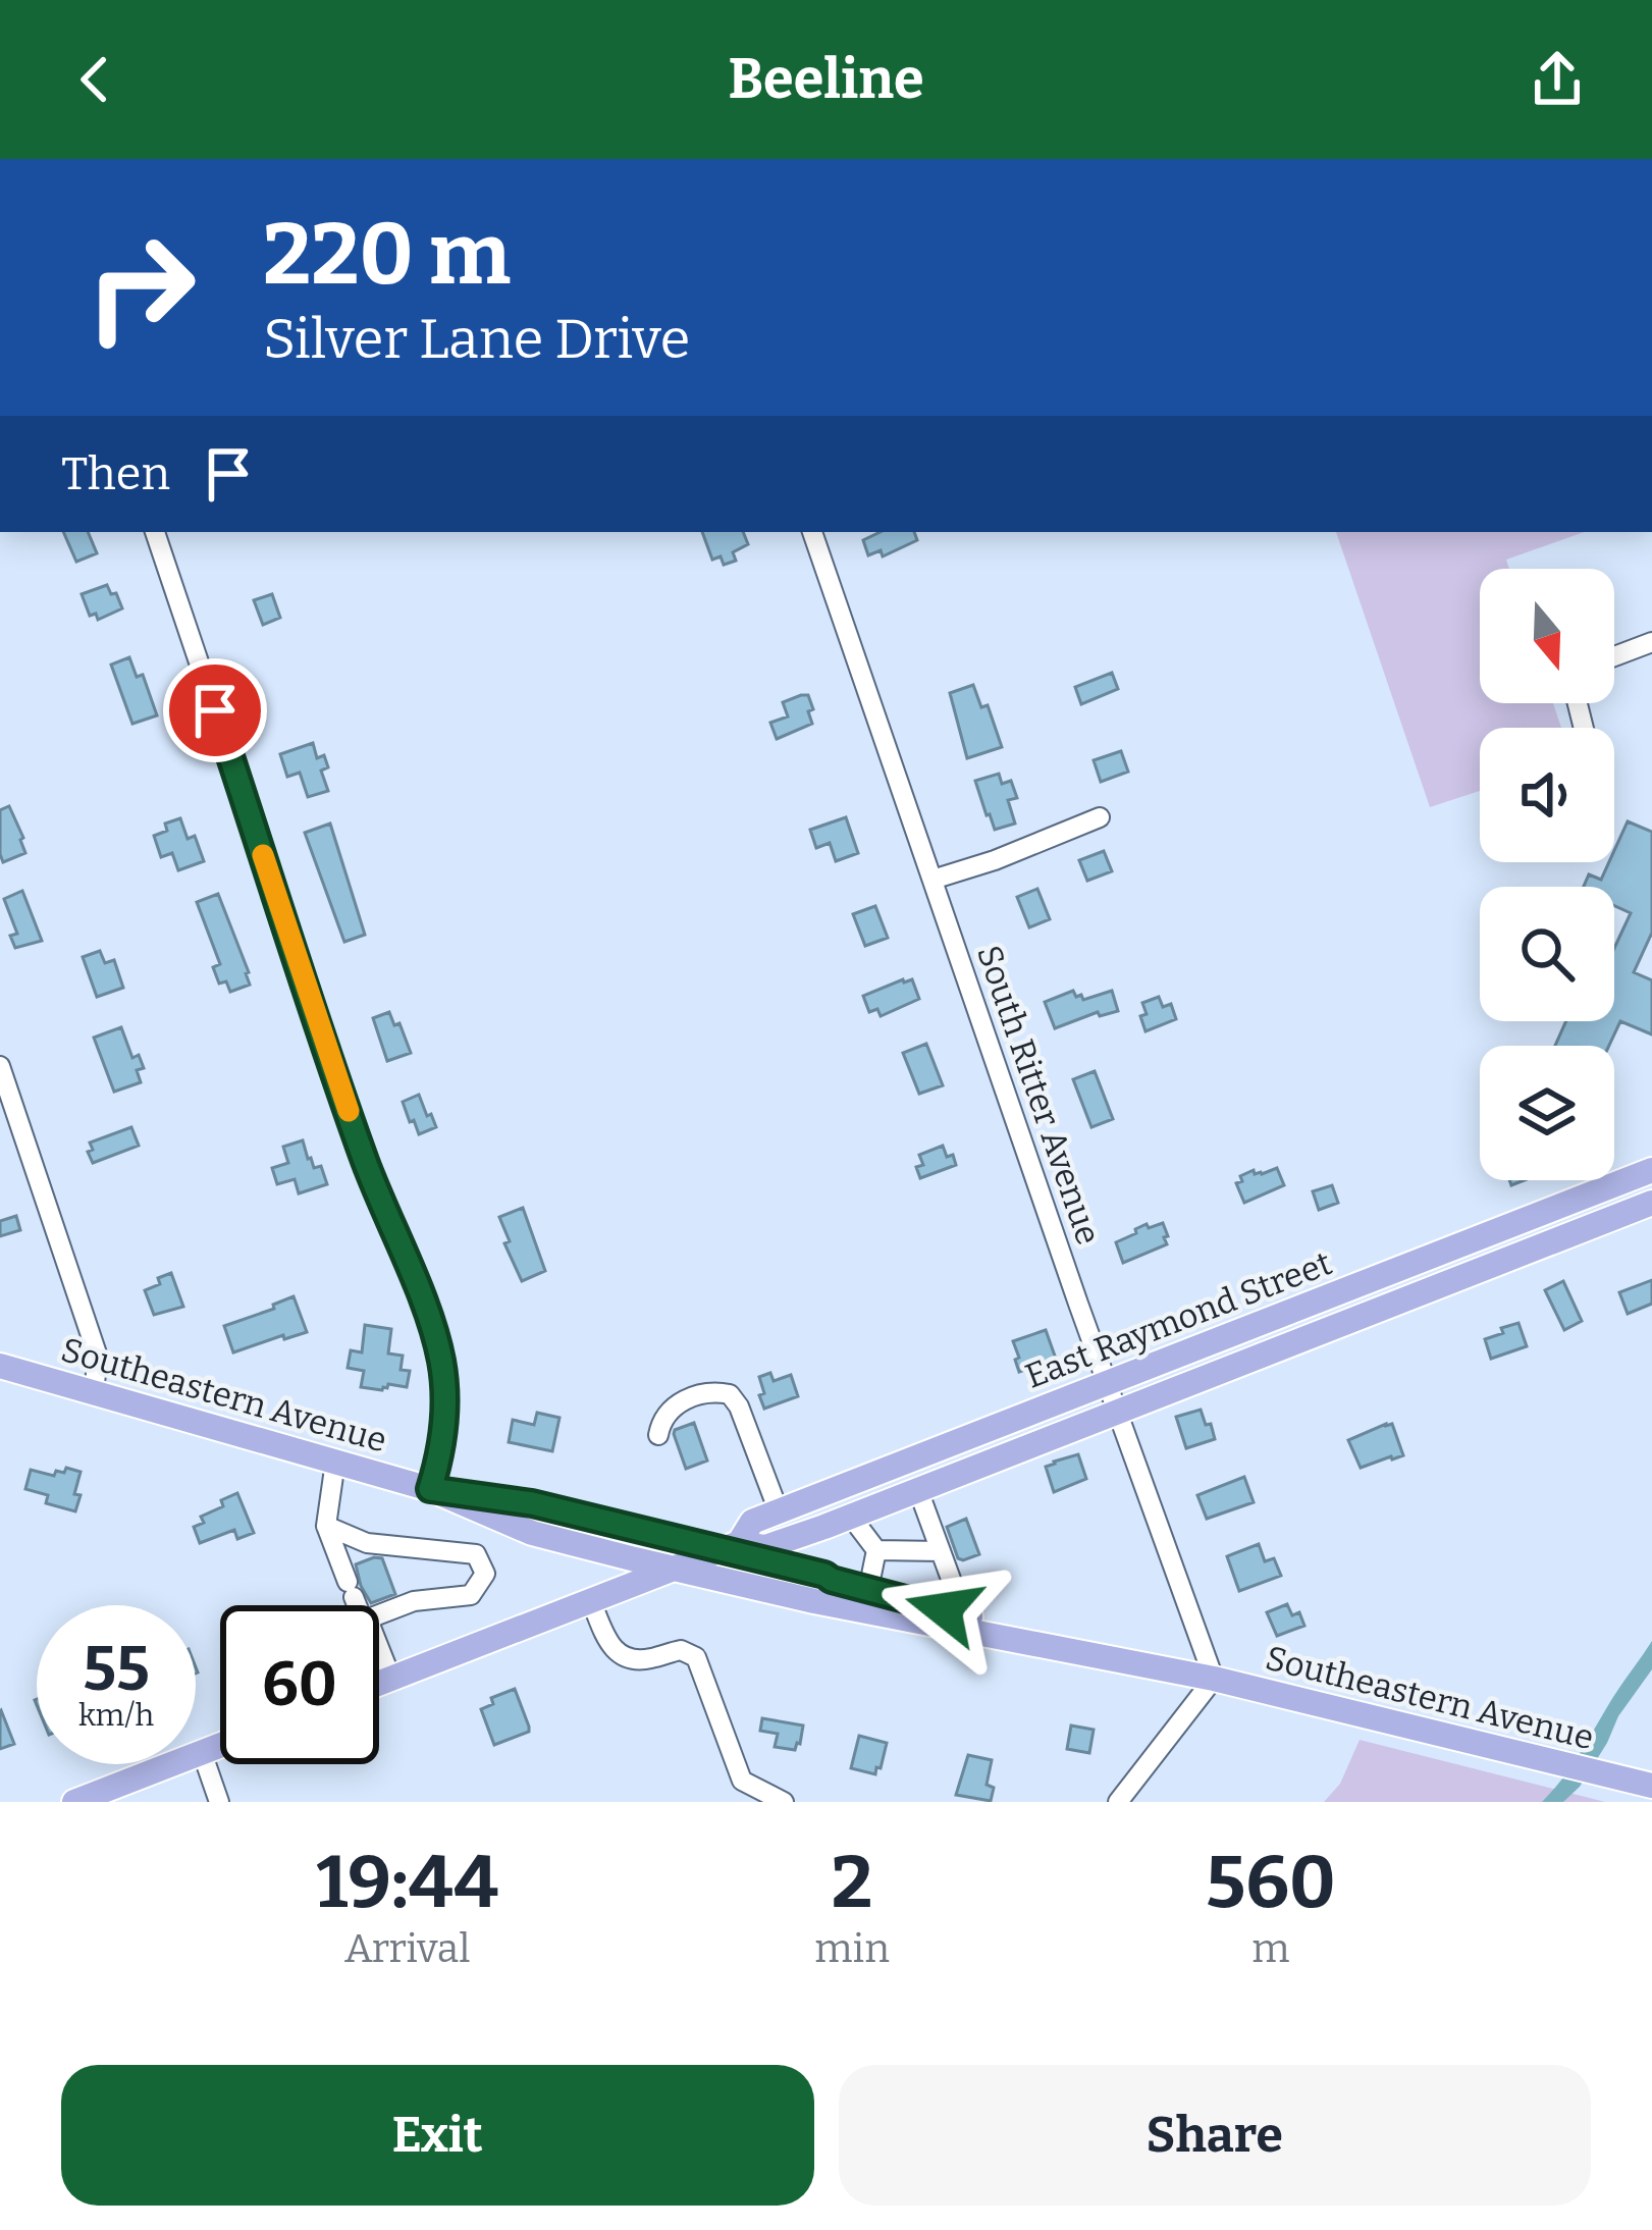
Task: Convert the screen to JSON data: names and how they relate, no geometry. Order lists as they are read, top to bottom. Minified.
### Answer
{"streets":{"main road":["East Raymond Street","Southeastern Avenue"],"street":["South Ritter Avenue"]},"crossings":[["South Ritter Avenue","East Raymond Street"],["South Ritter Avenue","Southeastern Avenue"],["East Raymond Street","Southeastern Avenue"]],"north":"bottom","page":{"header":"Beeline","turn":["220 m","Silver Lane Drive"],"then":"Then","speed":"55 km/h","limit":"60","eta":["19:44","Arrival","2","min","560","m"],"buttons":["Exit","Share"]}}
